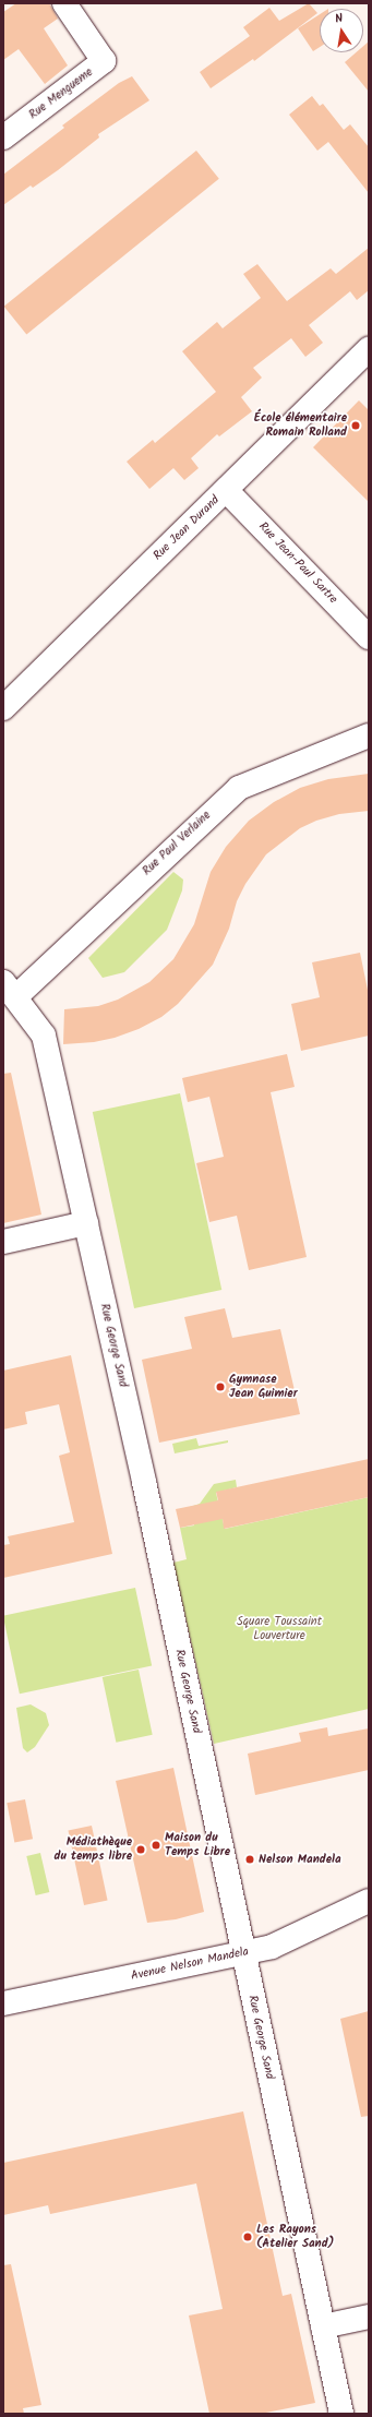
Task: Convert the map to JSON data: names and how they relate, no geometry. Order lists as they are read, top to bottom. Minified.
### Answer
{"streets":{"street":["Rue Mengueme","Rue Jean Durand","Rue Jean-Paul Sartre","Rue Paul Verlaine","Rue George Sand","Avenue Nelson Mandela"]},"crossings":[["Rue Jean Durand","Rue Jean-Paul Sartre"],["Rue Paul Verlaine","Rue George Sand"],["Rue George Sand","Avenue Nelson Mandela"]],"parks":["Square Toussaint Louverture"],"places":["École élémentaire Romain Rolland","Gymnase Jean Guimier","Maison du Temps Libre","Médiathèque du temps libre","Nelson Mandela","Les Rayons (Atelier Sand)"],"north":"top"}
